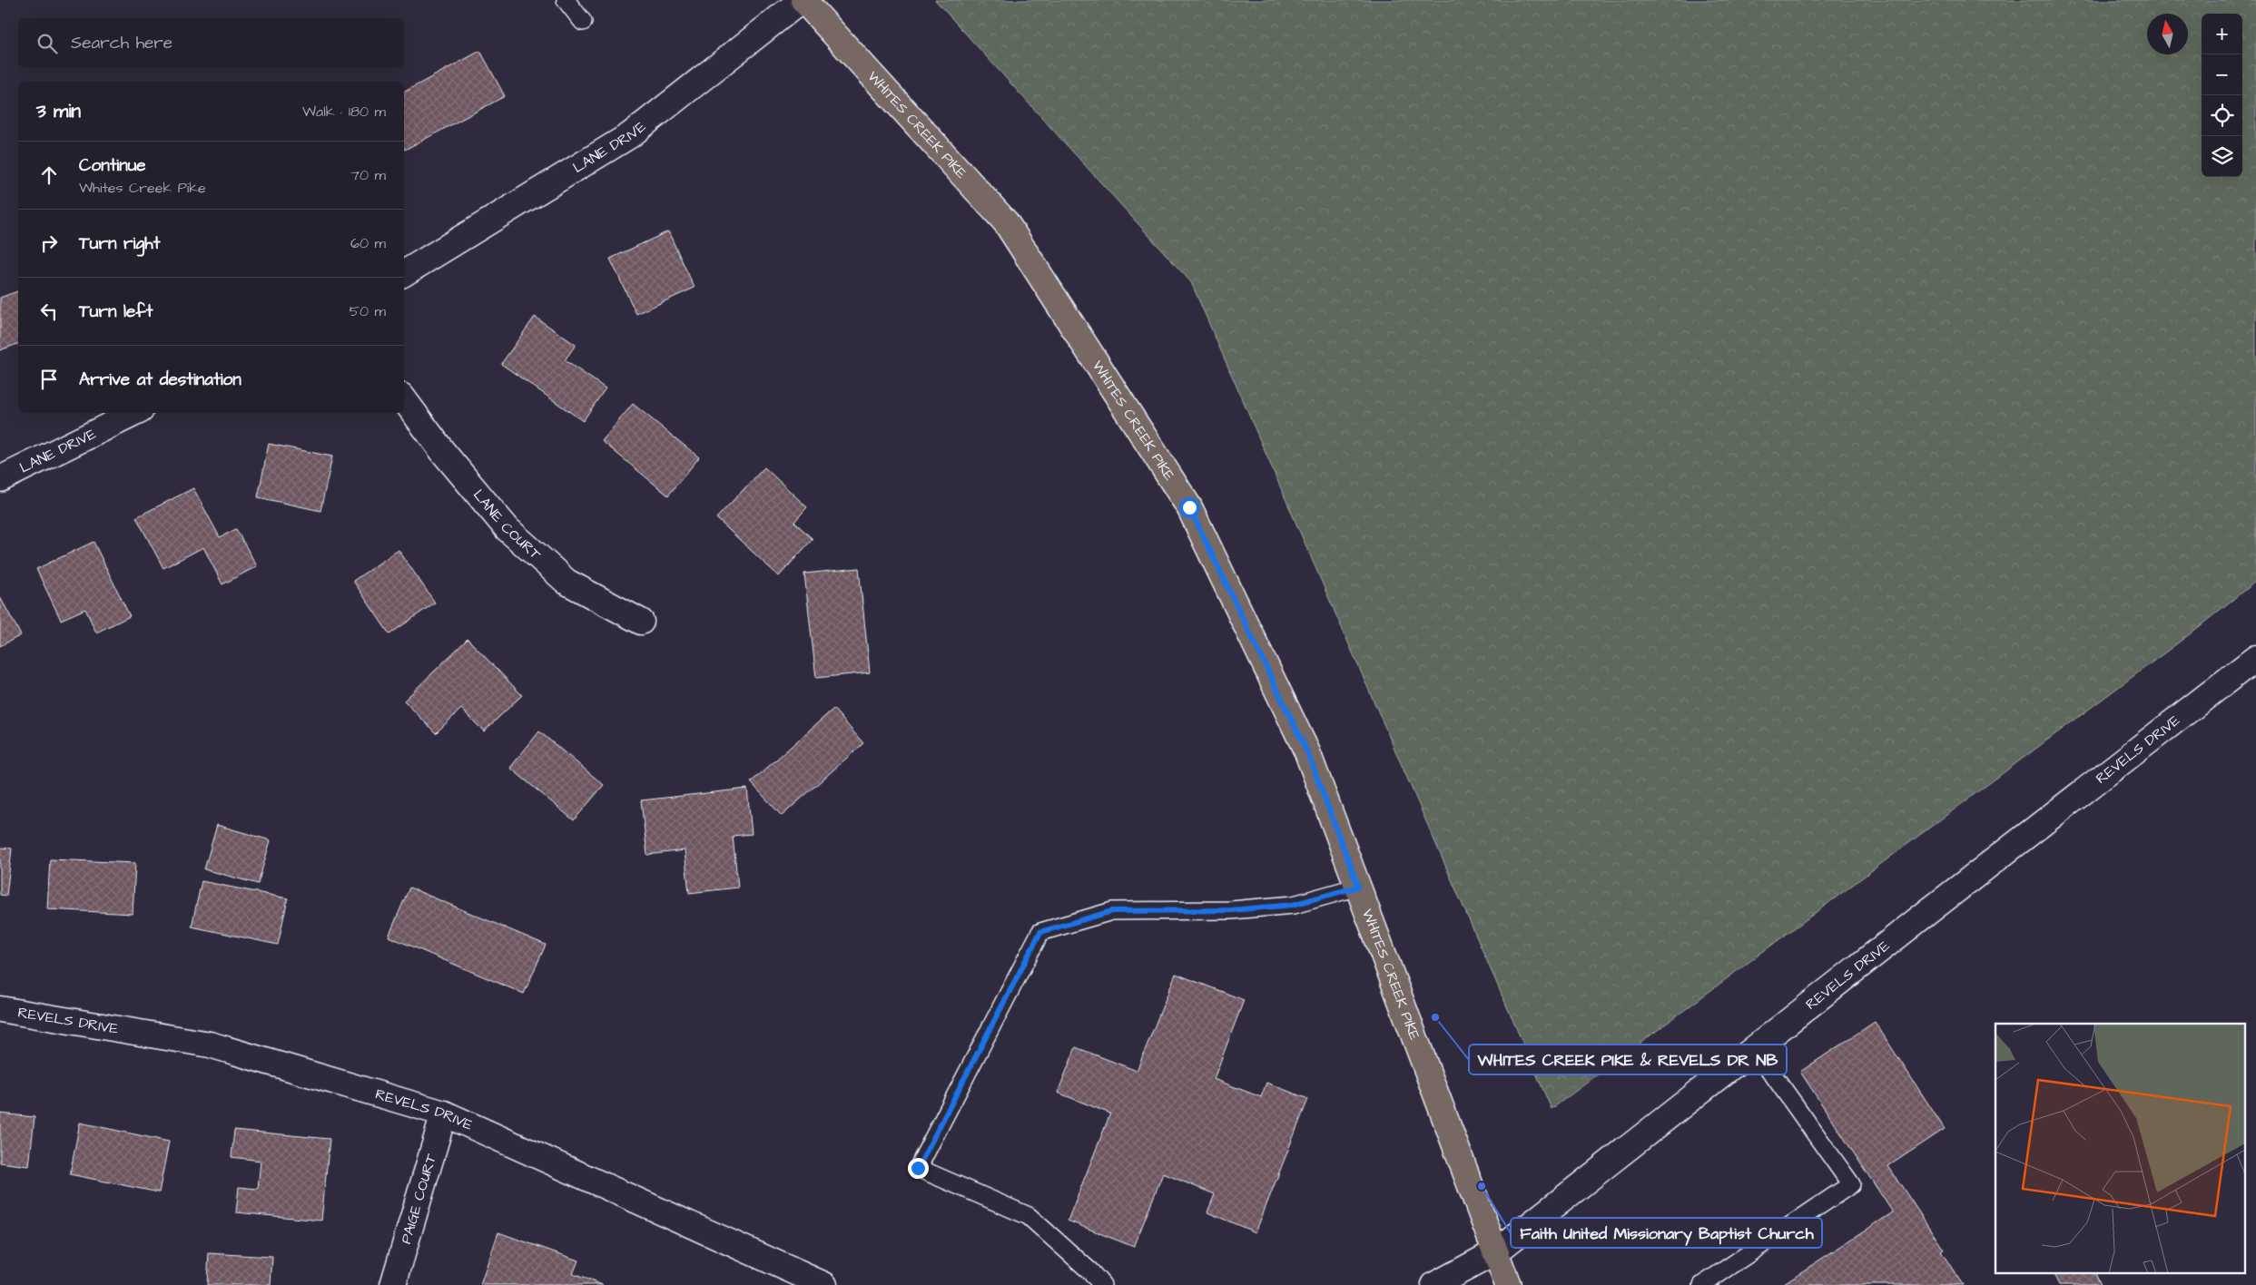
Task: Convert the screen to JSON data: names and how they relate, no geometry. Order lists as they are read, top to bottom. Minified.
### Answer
{"streets":{"main road":["WHITES CREEK PIKE"],"street":["LANE DRIVE","LANE COURT","REVELS DRIVE","PAIGE COURT"]},"crossings":[["WHITES CREEK PIKE","LANE DRIVE"],["WHITES CREEK PIKE","REVELS DRIVE"],["REVELS DRIVE","PAIGE COURT"]],"places":["WHITES CREEK PIKE & REVELS DR NB","Faith United Missionary Baptist Church"],"north":"top","page":{"map_buttons":["+","−"],"search":"Search here","heading":["3 min","Walk · 180 m"],"list":[["Continue","Whites Creek Pike","70 m"],["Turn right","60 m"],["Turn left","50 m"],"Arrive at destination"]}}
